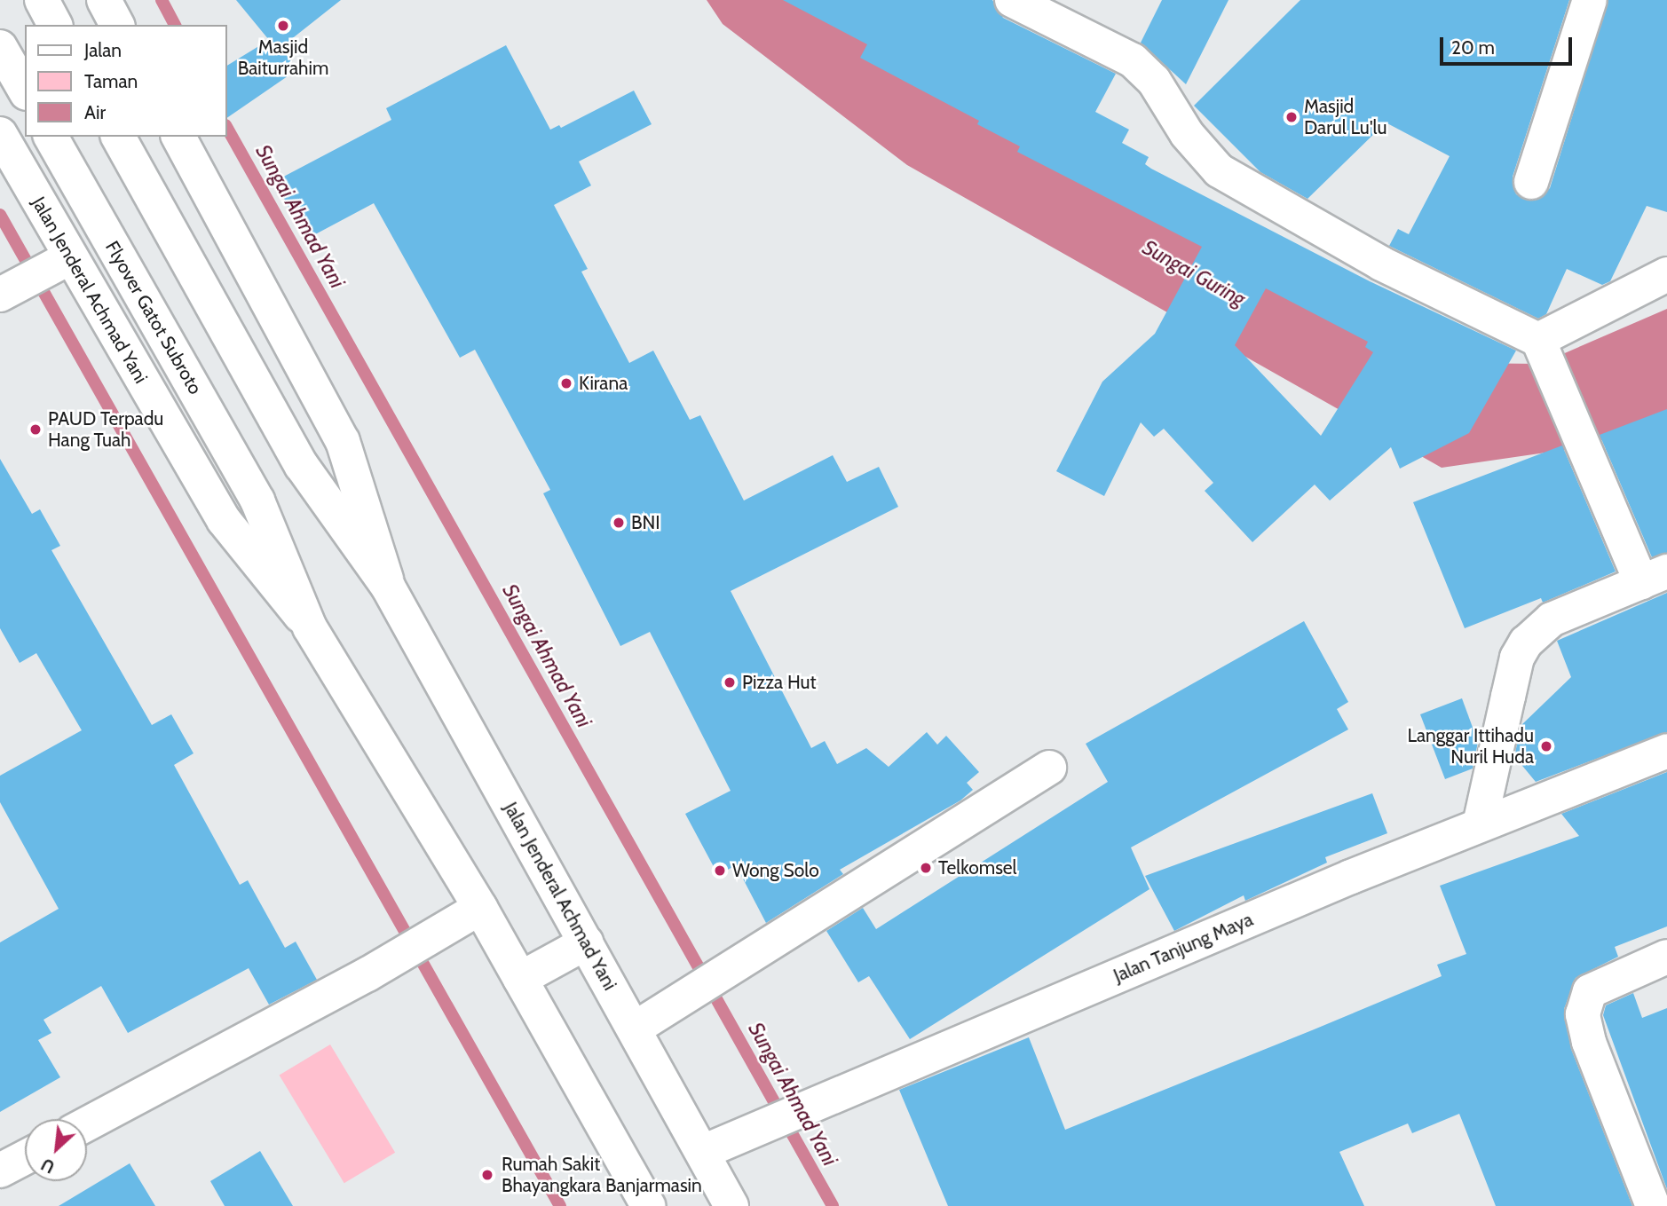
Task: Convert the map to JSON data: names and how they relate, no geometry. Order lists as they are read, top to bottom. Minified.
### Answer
{"streets":{"main road":["Jalan Jenderal Achmad Yani","Flyover Gatot Subroto","Jalan Tanjung Maya"]},"crossings":[["Jalan Jenderal Achmad Yani","Flyover Gatot Subroto"],["Jalan Jenderal Achmad Yani","Jalan Tanjung Maya"]],"water":["Sungai Ahmad Yani","Sungai Guring"],"places":["Masjid Baiturrahim","Masjid Darul Lu'lu","Kirana","PAUD Terpadu Hang Tuah","BNI","Pizza Hut","Langgar Ittihadu Nuril Huda","Telkomsel","Wong Solo","Rumah Sakit Bhayangkara Banjarmasin"],"legend":["Jalan","Taman","Air"],"scale_bar":"20 m","north":"bottom left"}
